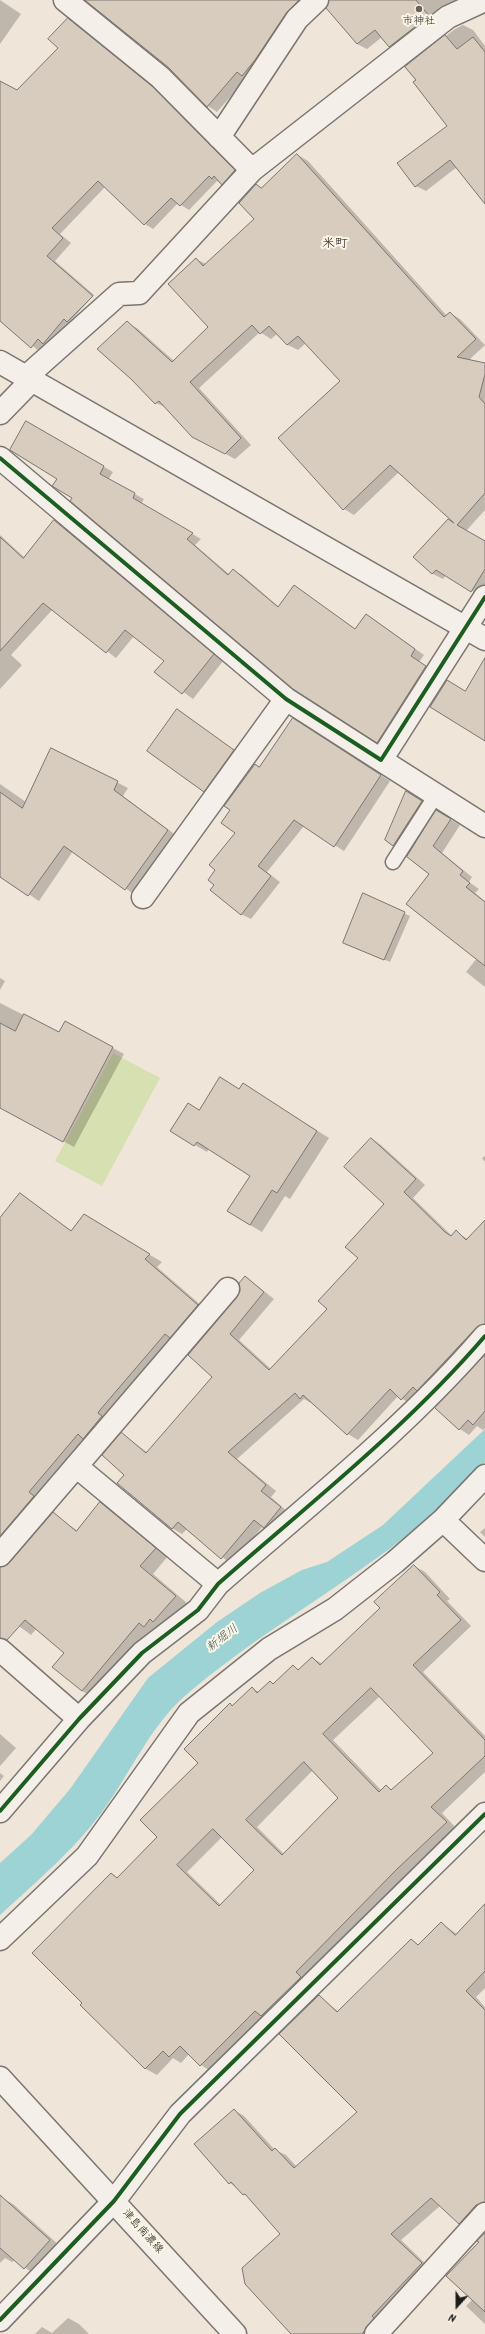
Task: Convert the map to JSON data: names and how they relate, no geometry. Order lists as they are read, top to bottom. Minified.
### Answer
{"streets":{"street":["津島南濃線"]},"districts":["米町"],"water":["新堀川"],"places":["市神社"],"north":"bottom"}
